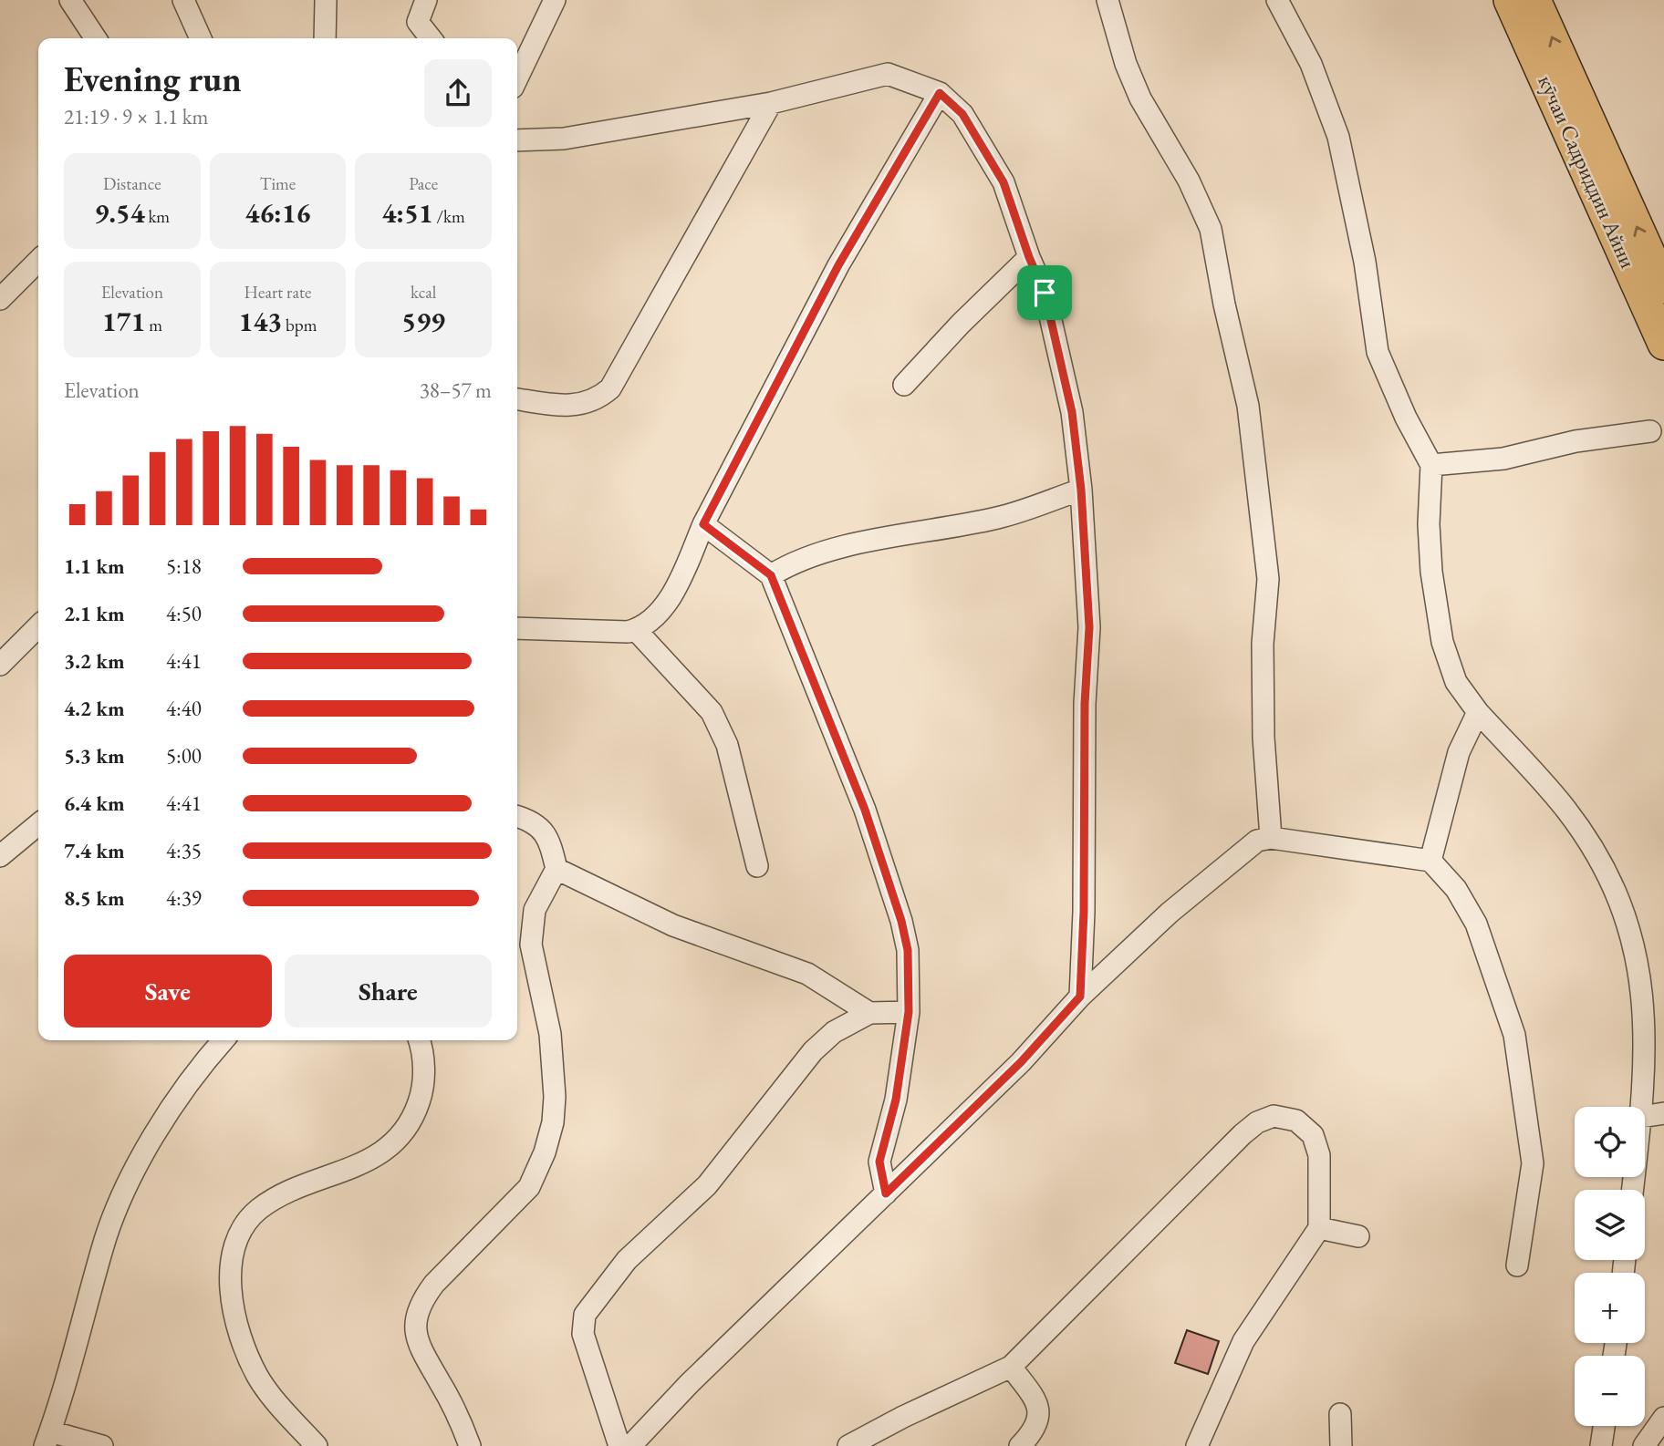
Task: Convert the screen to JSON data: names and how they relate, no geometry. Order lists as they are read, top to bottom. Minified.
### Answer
{"streets":{"highway":["кӯчаи Садриддин Айни"]},"page":{"heading":["Evening run","21:19 · 9 × 1.1 km"],"stats":[["Distance","9.54 km"],["Time","46:16"],["Pace","4:51 /km"],["Elevation","171 m"],["Heart rate","143 bpm"],["kcal","599"]],"chart":["Elevation","38–57 m"],"list":[{"name":"1.1 km","note":"5:18"},{"name":"2.1 km","note":"4:50"},{"name":"3.2 km","note":"4:41"},{"name":"4.2 km","note":"4:40"},{"name":"5.3 km","note":"5:00"},{"name":"6.4 km","note":"4:41"},{"name":"7.4 km","note":"4:35"},{"name":"8.5 km","note":"4:39"}],"buttons":["Save","Share"],"map_buttons":["+","−"]}}
